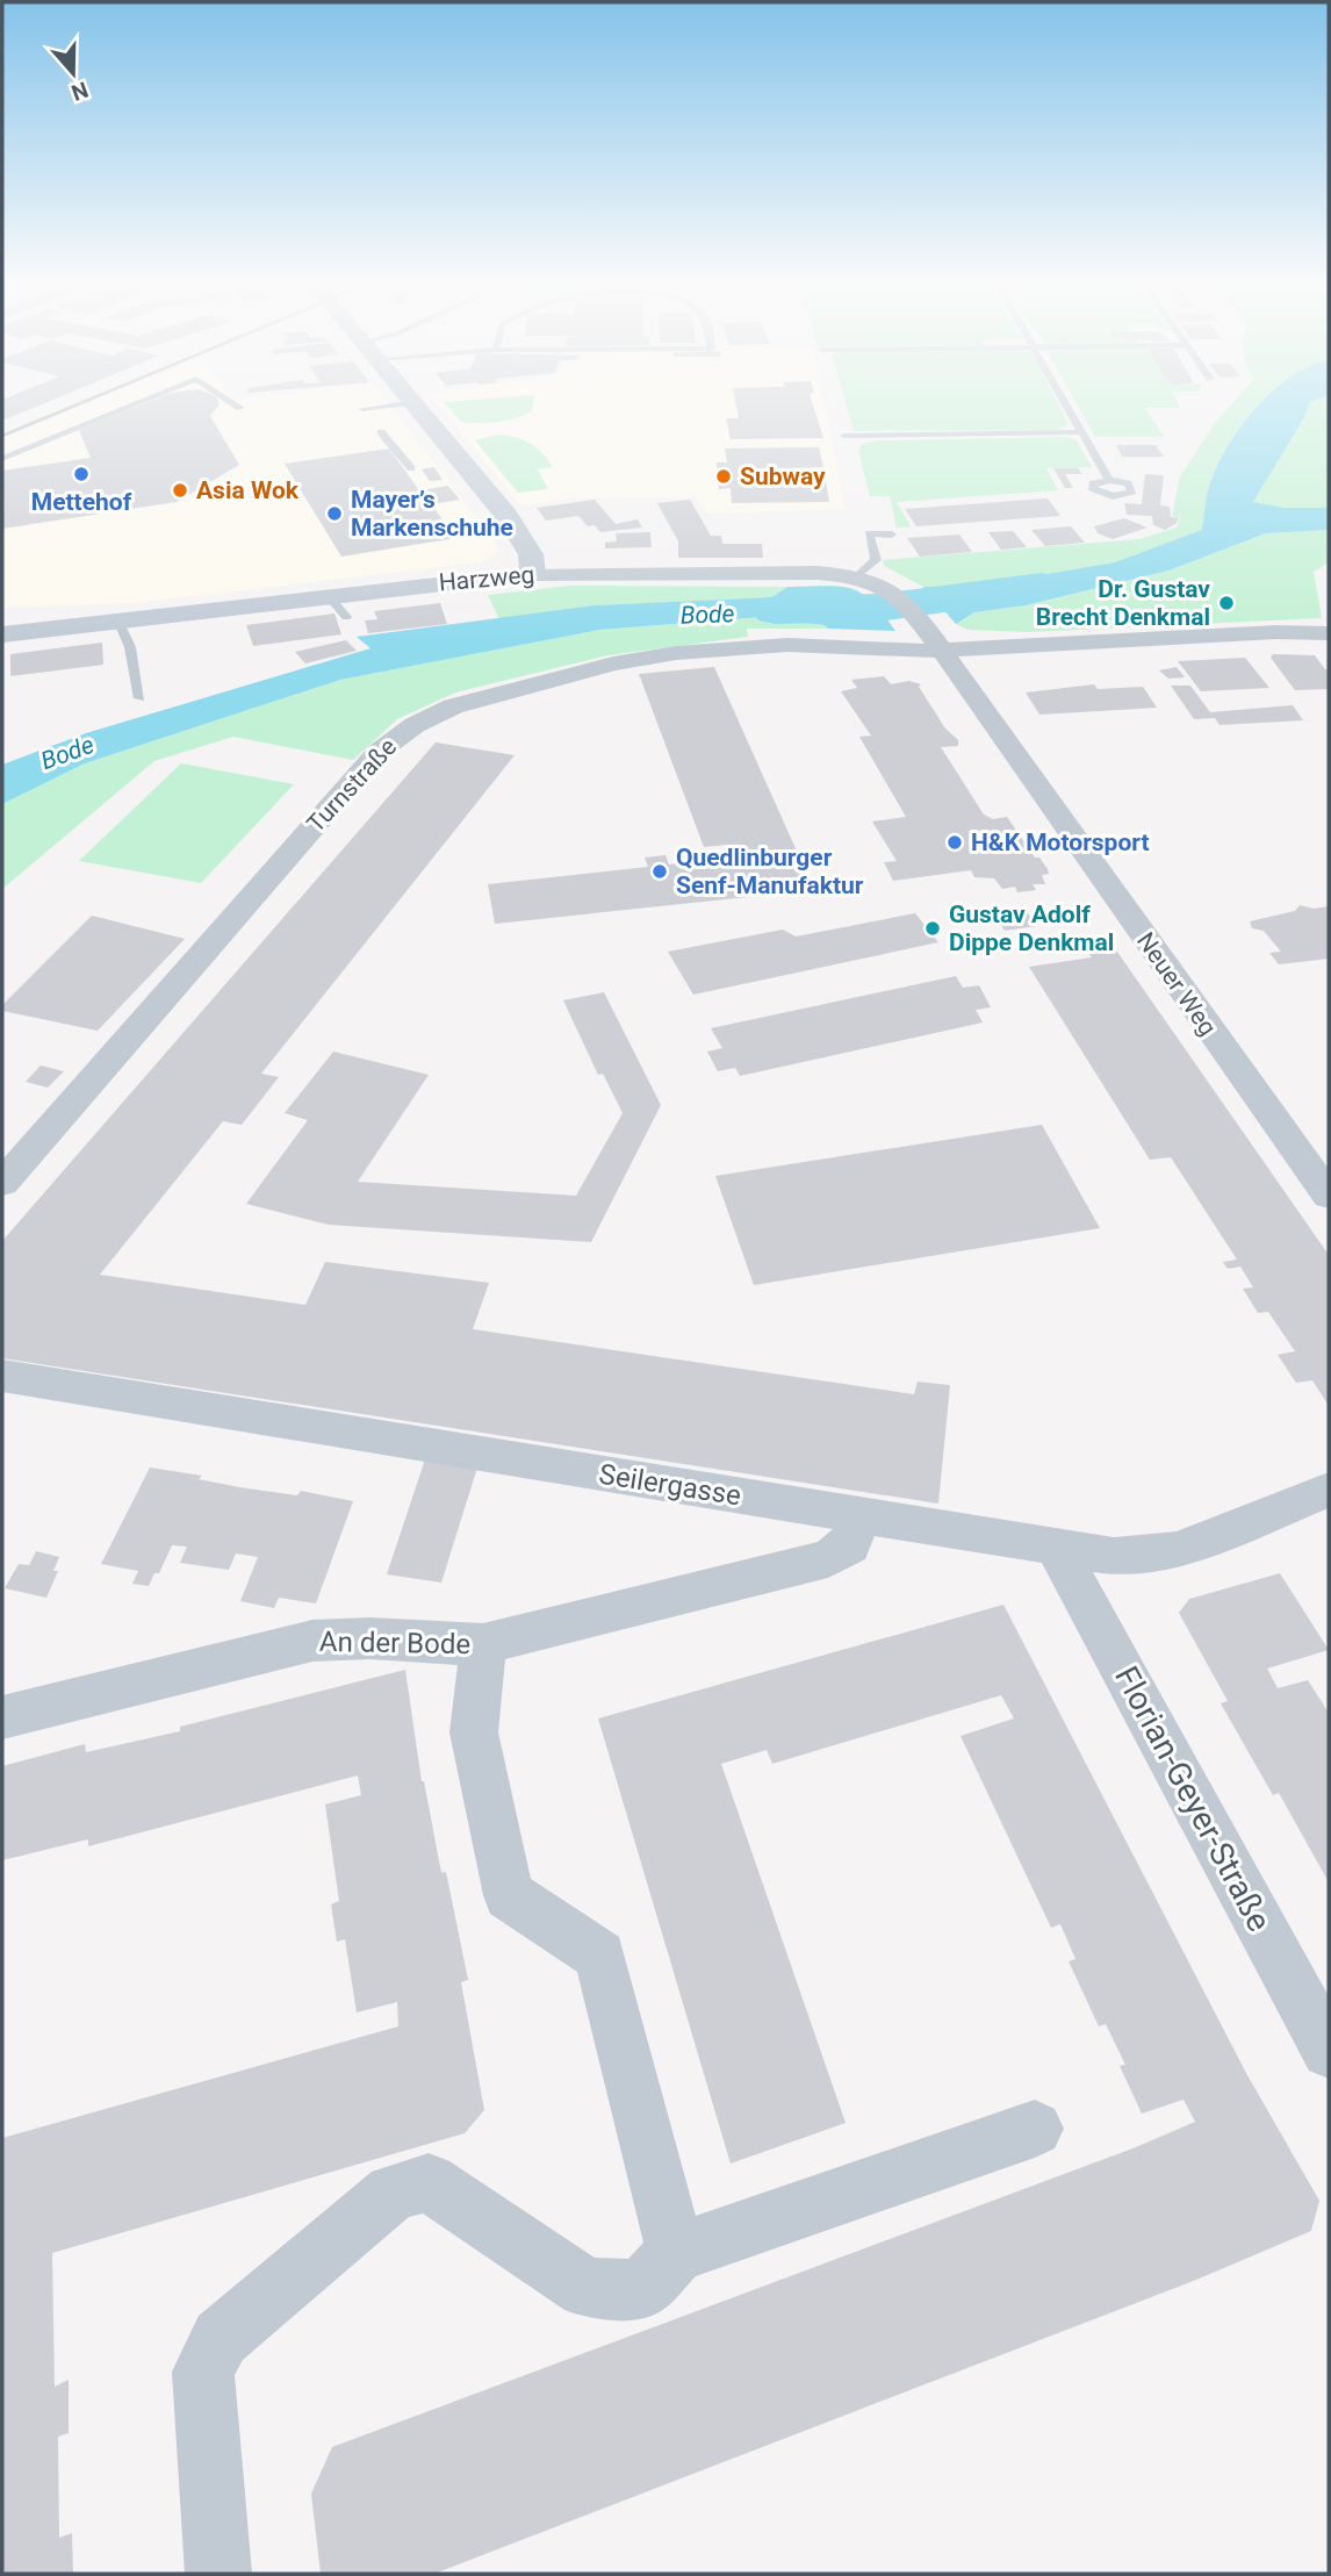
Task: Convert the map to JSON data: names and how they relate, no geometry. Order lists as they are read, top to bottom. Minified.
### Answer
{"streets":{"main road":["Harzweg"],"street":["Turnstraße","Neuer Weg","Seilergasse","An der Bode","Florian-Geyer-Straße"]},"crossings":[["Harzweg","Turnstraße"],["Harzweg","Neuer Weg"],["Turnstraße","Neuer Weg"],["Seilergasse","An der Bode"],["Seilergasse","Florian-Geyer-Straße"]],"water":["Bode"],"places":["Mettehof","Subway","Asia Wok","Mayer’s Markenschuhe","Dr. Gustav Brecht Denkmal","H&K Motorsport","Quedlinburger Senf-Manufaktur","Gustav Adolf Dippe Denkmal"],"north":"bottom"}
